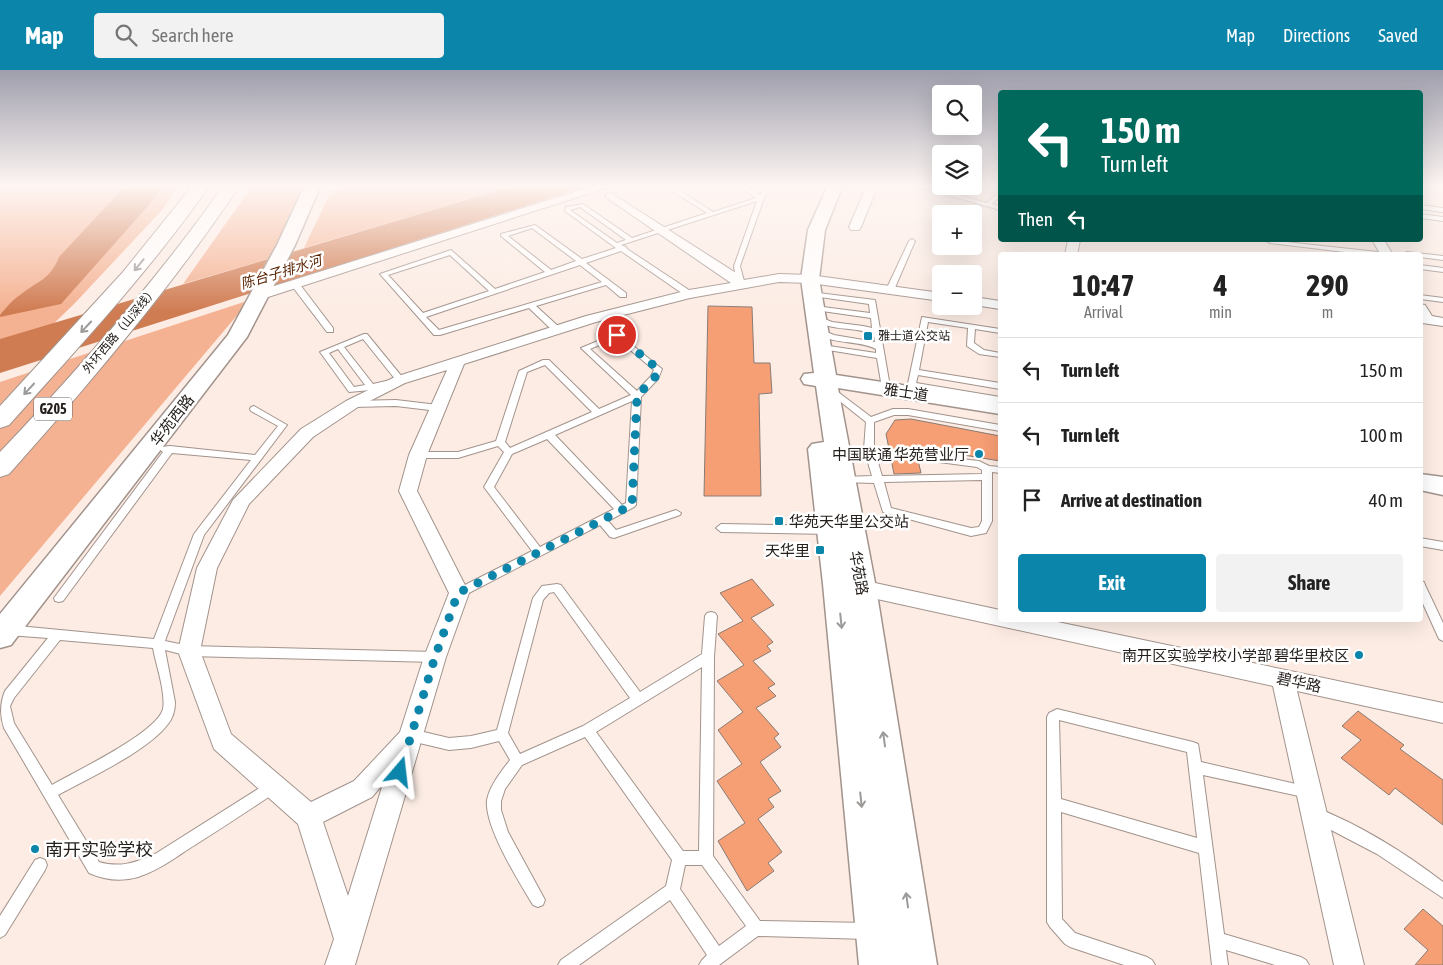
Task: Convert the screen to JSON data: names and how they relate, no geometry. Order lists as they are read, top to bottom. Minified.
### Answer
{"streets":{"highway":["外环西路（山深线）","G205"],"main road":["雅士道","华苑西路","华苑路"],"street":["碧华路"]},"crossings":[["雅士道","华苑路"]],"water":["陈台子排水河"],"places":{"transit":["雅士道公交站","华苑天华里公交站","天华里"],"other":["中国联通 华苑营业厅","南开区实验学校小学部 碧华里校区","南开实验学校"]},"page":{"header":"Map","search":"Search here","nav":["Map","Directions","Saved"],"map_buttons":["+","−"],"turn":["150 m","Turn left"],"then":"Then","eta":["10:47","Arrival","4","min","290","m"],"list":[{"name":"Turn left","value":"150 m"},{"name":"Turn left","value":"100 m"},{"name":"Arrive at destination","value":"40 m"}],"buttons":["Exit","Share"]}}
